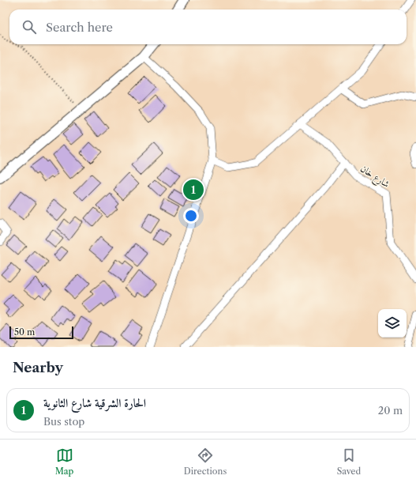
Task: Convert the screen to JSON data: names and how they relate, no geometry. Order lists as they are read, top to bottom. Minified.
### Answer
{"streets":{"street":["شارع خان"]},"scale_bar":"50 m","page":{"search":"Search here","pins":"1","scale":"50 m","heading":"Nearby","list":[{"mark":"1","name":"الحارة الشرقية شارع الثانوية","note":"Bus stop","value":"20 m"}],"nav":["Map","Directions","Saved"]}}
